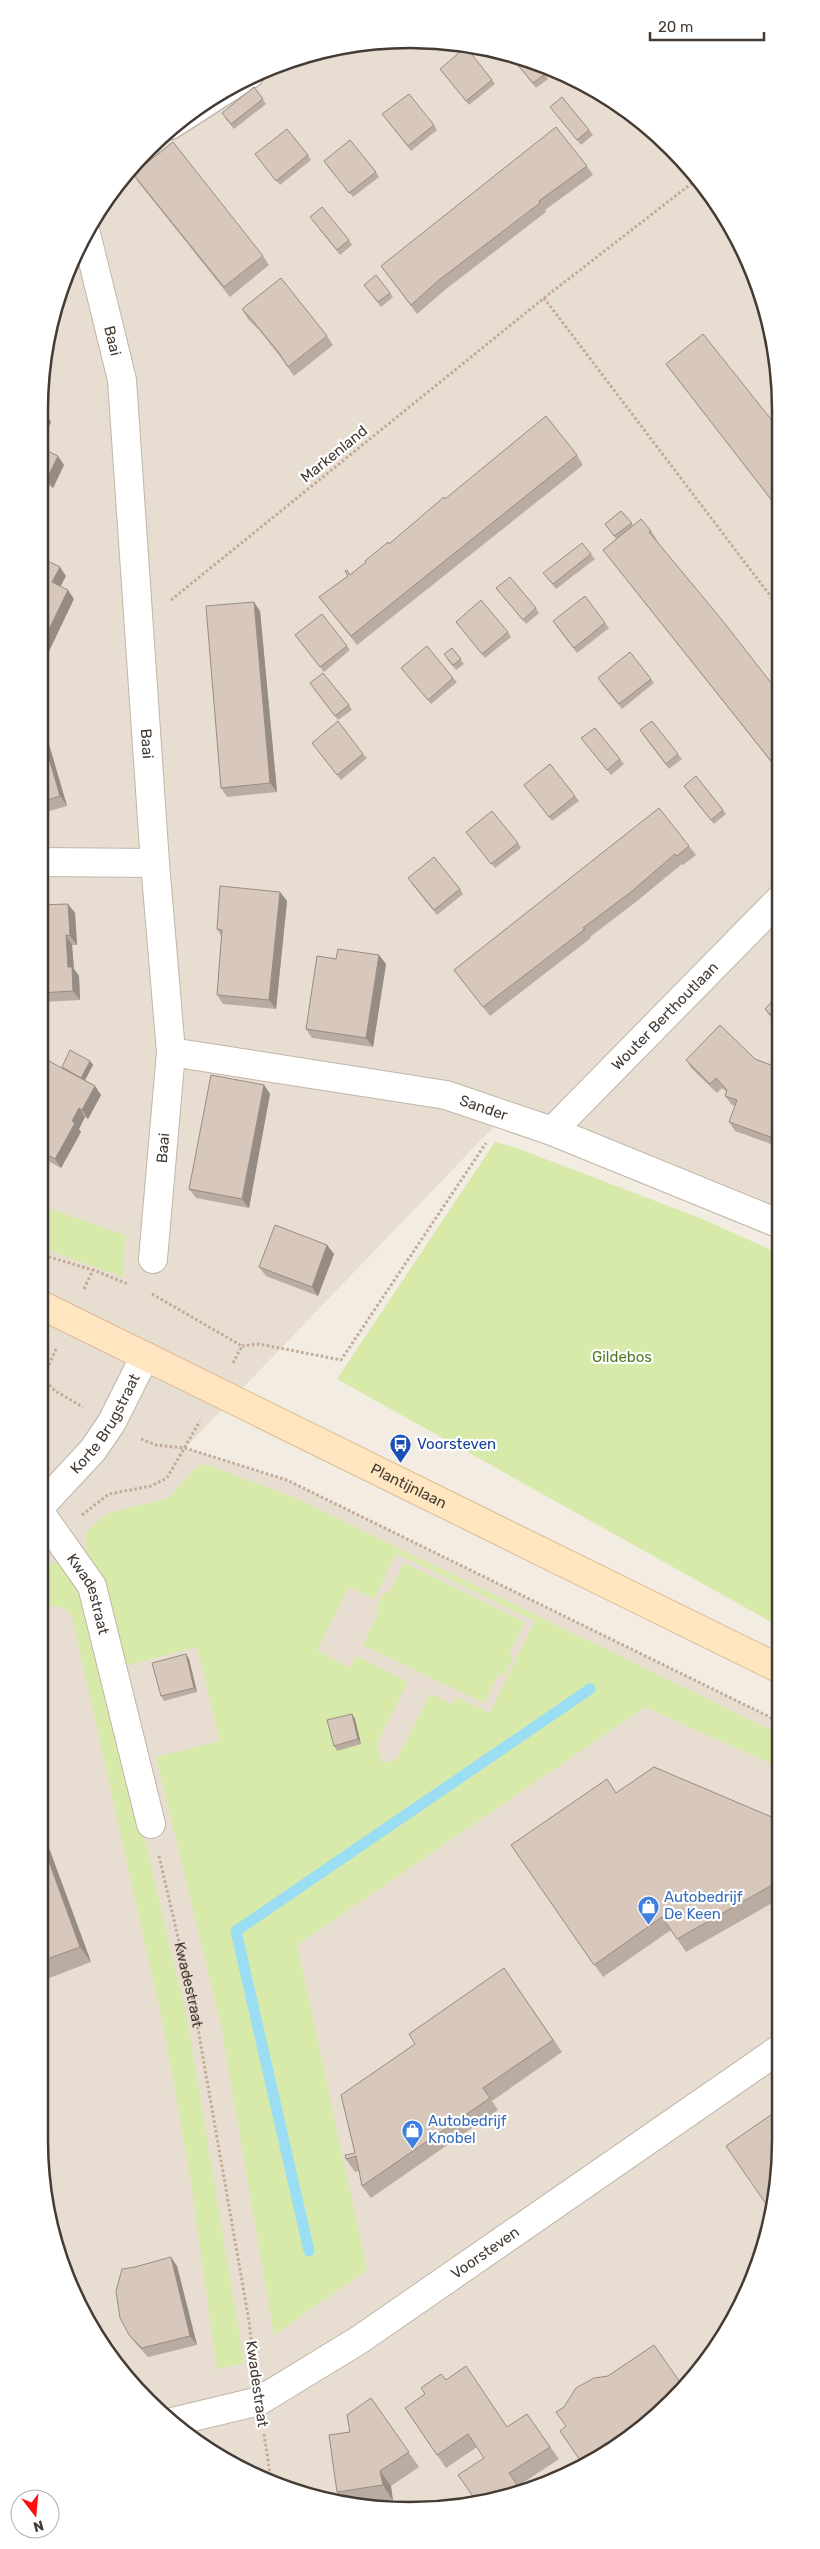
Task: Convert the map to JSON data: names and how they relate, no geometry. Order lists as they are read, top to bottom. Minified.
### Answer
{"streets":{"main road":["Plantijnlaan"],"street":["Baai","Wouter Berthoutlaan","Sander","Korte Brugstraat","Kwadestraat","Voorsteven"],"path":["Markenland"]},"crossings":[["Baai","Markenland"],["Baai","Sander"],["Wouter Berthoutlaan","Sander"],["Korte Brugstraat","Plantijnlaan"],["Kwadestraat","Voorsteven"]],"parks":["Gildebos"],"places":{"bus stop":["Voorsteven"],"shop":["Autobedrijf De Keen","Autobedrijf Knobel"]},"scale_bar":"20 m","north":"bottom"}
